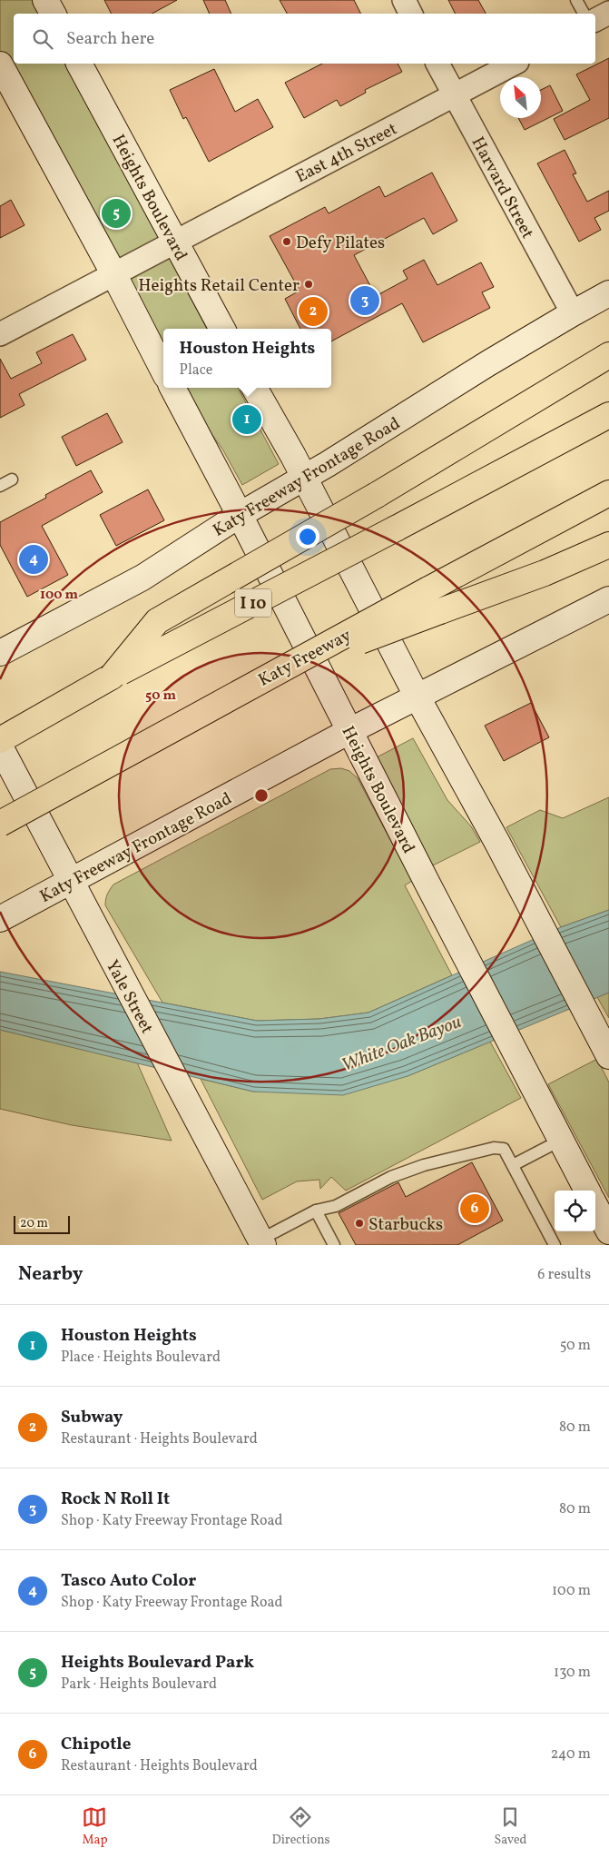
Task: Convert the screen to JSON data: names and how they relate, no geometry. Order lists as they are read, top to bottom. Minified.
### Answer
{"streets":{"highway":["I 10","Katy Freeway"],"main road":["Heights Boulevard","Katy Freeway Frontage Road","Yale Street"],"street":["East 4th Street","Harvard Street"]},"crossings":[["East 4th Street","Harvard Street"],["East 4th Street","Heights Boulevard"],["Harvard Street","Katy Freeway Frontage Road"],["Heights Boulevard","Katy Freeway Frontage Road"],["Katy Freeway Frontage Road","Yale Street"]],"water":["White Oak Bayou"],"places":["Defy Pilates","Heights Retail Center","Starbucks"],"scale_bar":"20 m","north":"top left","page":{"search":"Search here","pins":["5","3","2","1","4","6"],"popup":["Houston Heights","Place"],"scale":"20 m","heading":["Nearby","6 results"],"list":[{"mark":"1","name":"Houston Heights","note":"Place · Heights Boulevard","value":"50 m"},{"mark":"2","name":"Subway","note":"Restaurant · Heights Boulevard","value":"80 m"},{"mark":"3","name":"Rock N Roll It","note":"Shop · Katy Freeway Frontage Road","value":"80 m"},{"mark":"4","name":"Tasco Auto Color","note":"Shop · Katy Freeway Frontage Road","value":"100 m"},{"mark":"5","name":"Heights Boulevard Park","note":"Park · Heights Boulevard","value":"130 m"},{"mark":"6","name":"Chipotle","note":"Restaurant · Heights Boulevard","value":"240 m"}],"nav":["Map","Directions","Saved"]},"rings":["100 m","50 m"]}
